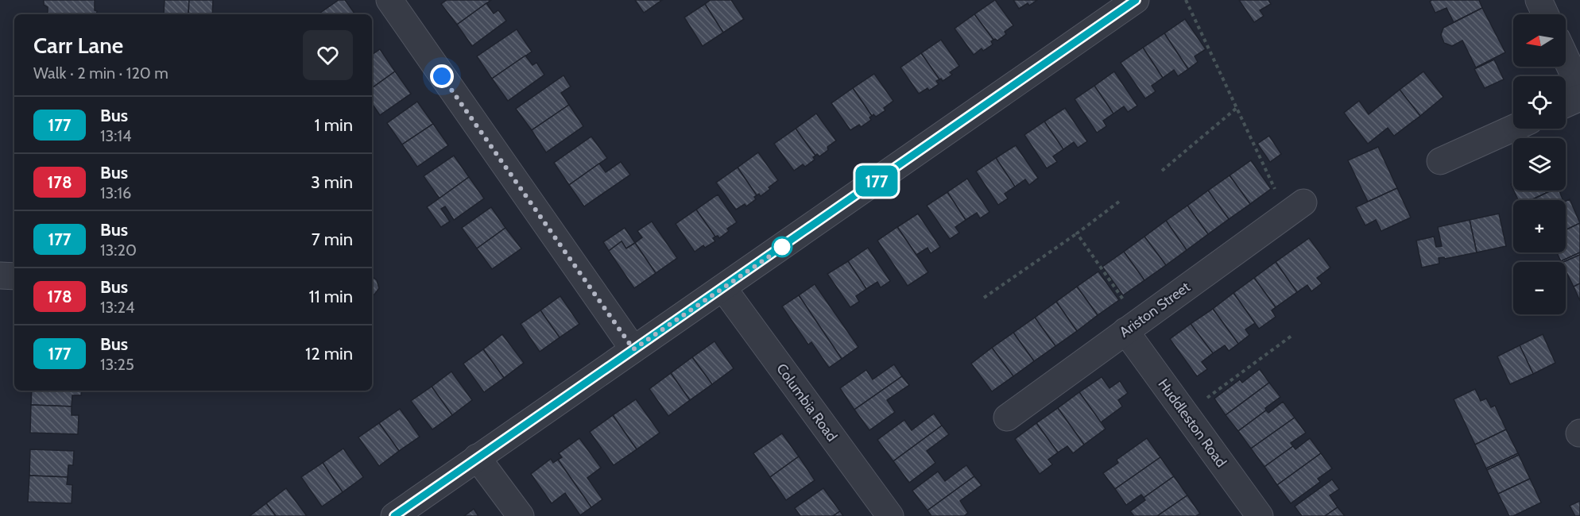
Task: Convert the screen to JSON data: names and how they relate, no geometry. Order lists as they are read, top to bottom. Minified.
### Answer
{"streets":{"street":["Ariston Street","Columbia Road","Huddleston Road"]},"crossings":[["Ariston Street","Huddleston Road"]],"lines":["bus line 177"],"north":"left","page":{"on_map":"177","map_buttons":["+","−"],"heading":["Carr Lane","Walk · 2 min · 120 m"],"list":[{"mark":"177","name":"Bus","note":"13:14","value":"1 min"},{"mark":"178","name":"Bus","note":"13:16","value":"3 min"},{"mark":"177","name":"Bus","note":"13:20","value":"7 min"},{"mark":"178","name":"Bus","note":"13:24","value":"11 min"},{"mark":"177","name":"Bus","note":"13:25","value":"12 min"}]}}
